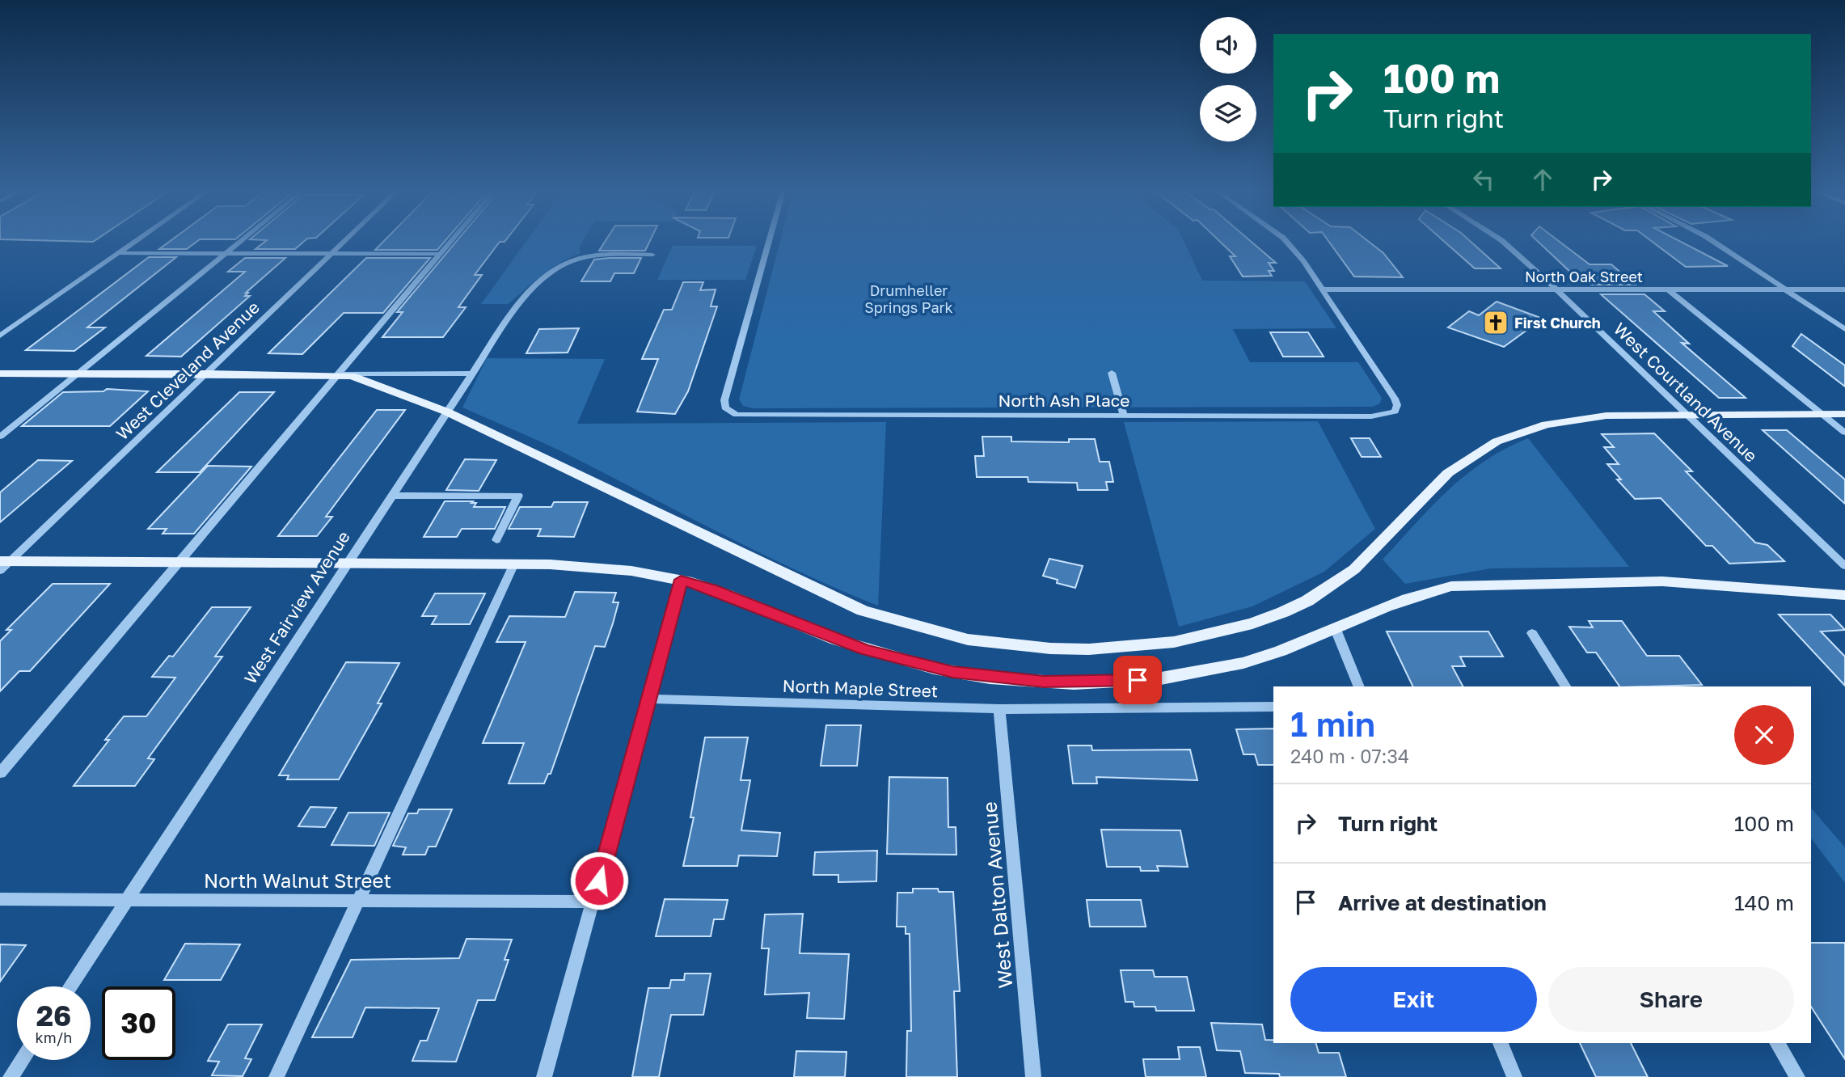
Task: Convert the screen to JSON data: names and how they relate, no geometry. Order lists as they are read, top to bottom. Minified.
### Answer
{"streets":{"street":["North Oak Street","West Cleveland Avenue","West Courtland Avenue","North Ash Place","West Fairview Avenue","North Maple Street","North Walnut Street","West Dalton Avenue"]},"crossings":[["North Oak Street","West Courtland Avenue"],["North Oak Street","North Ash Place"],["West Fairview Avenue","North Walnut Street"],["North Maple Street","West Dalton Avenue"]],"parks":["Drumheller Springs Park"],"places":{"church":["First Church"]},"page":{"turn":["100 m","Turn right"],"heading":["1 min","240 m · 07:34"],"list":[{"name":"Turn right","value":"100 m"},{"name":"Arrive at destination","value":"140 m"}],"buttons":["Exit","Share"],"speed":"26 km/h","limit":"30"}}
